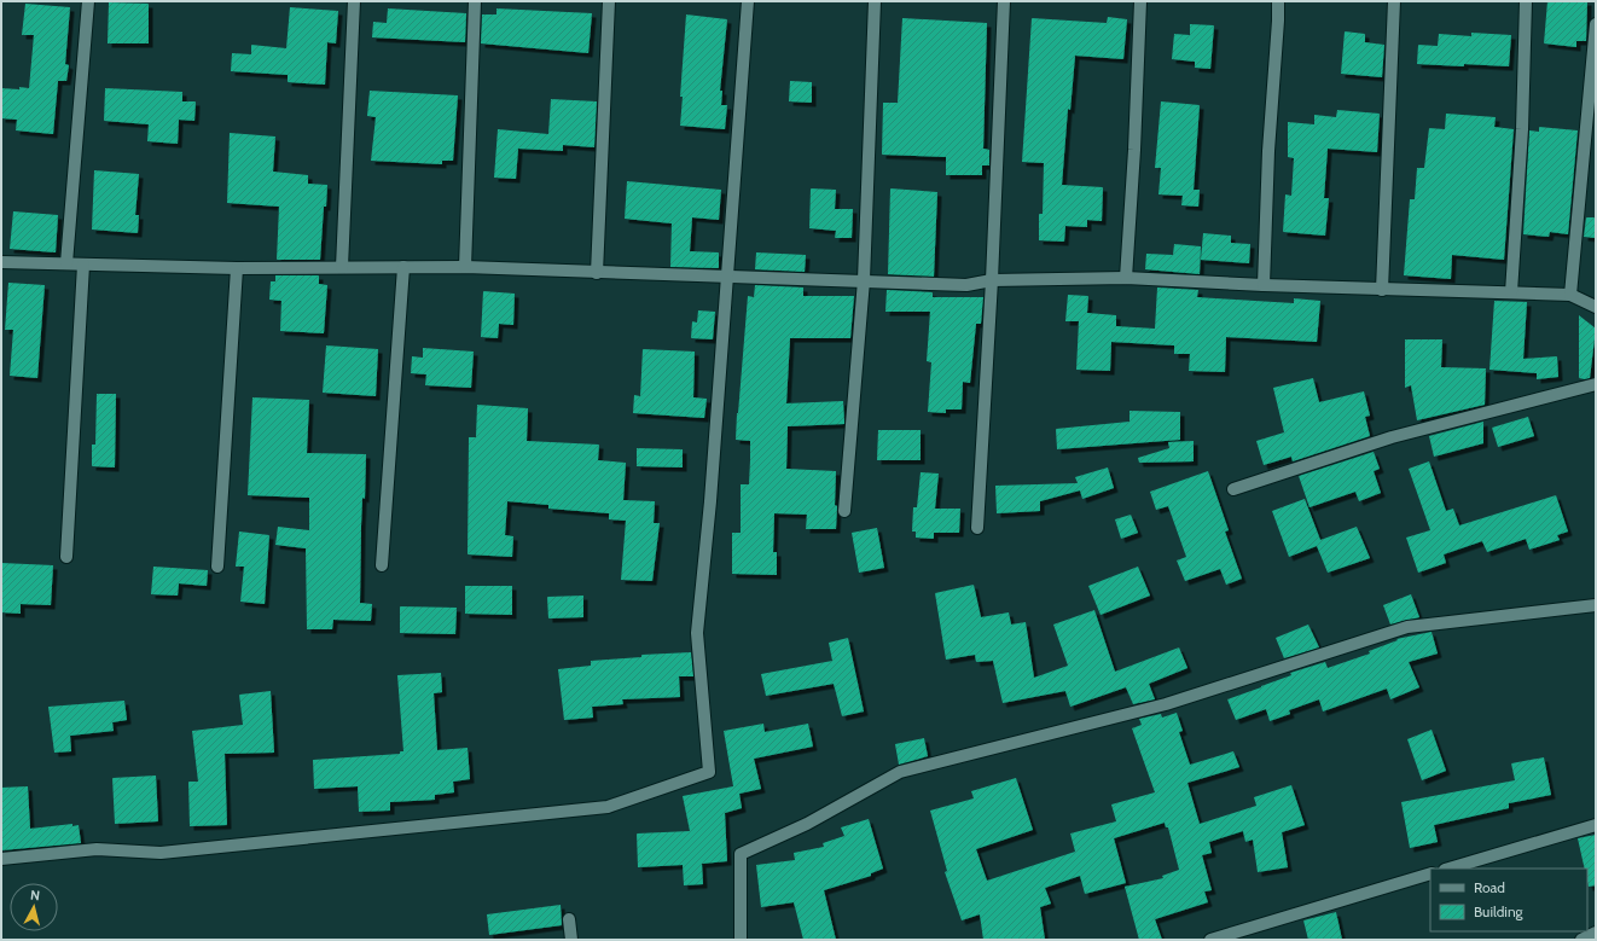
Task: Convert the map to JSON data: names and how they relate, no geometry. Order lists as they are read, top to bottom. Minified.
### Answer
{"legend":["Road","Building"],"north":"top"}
